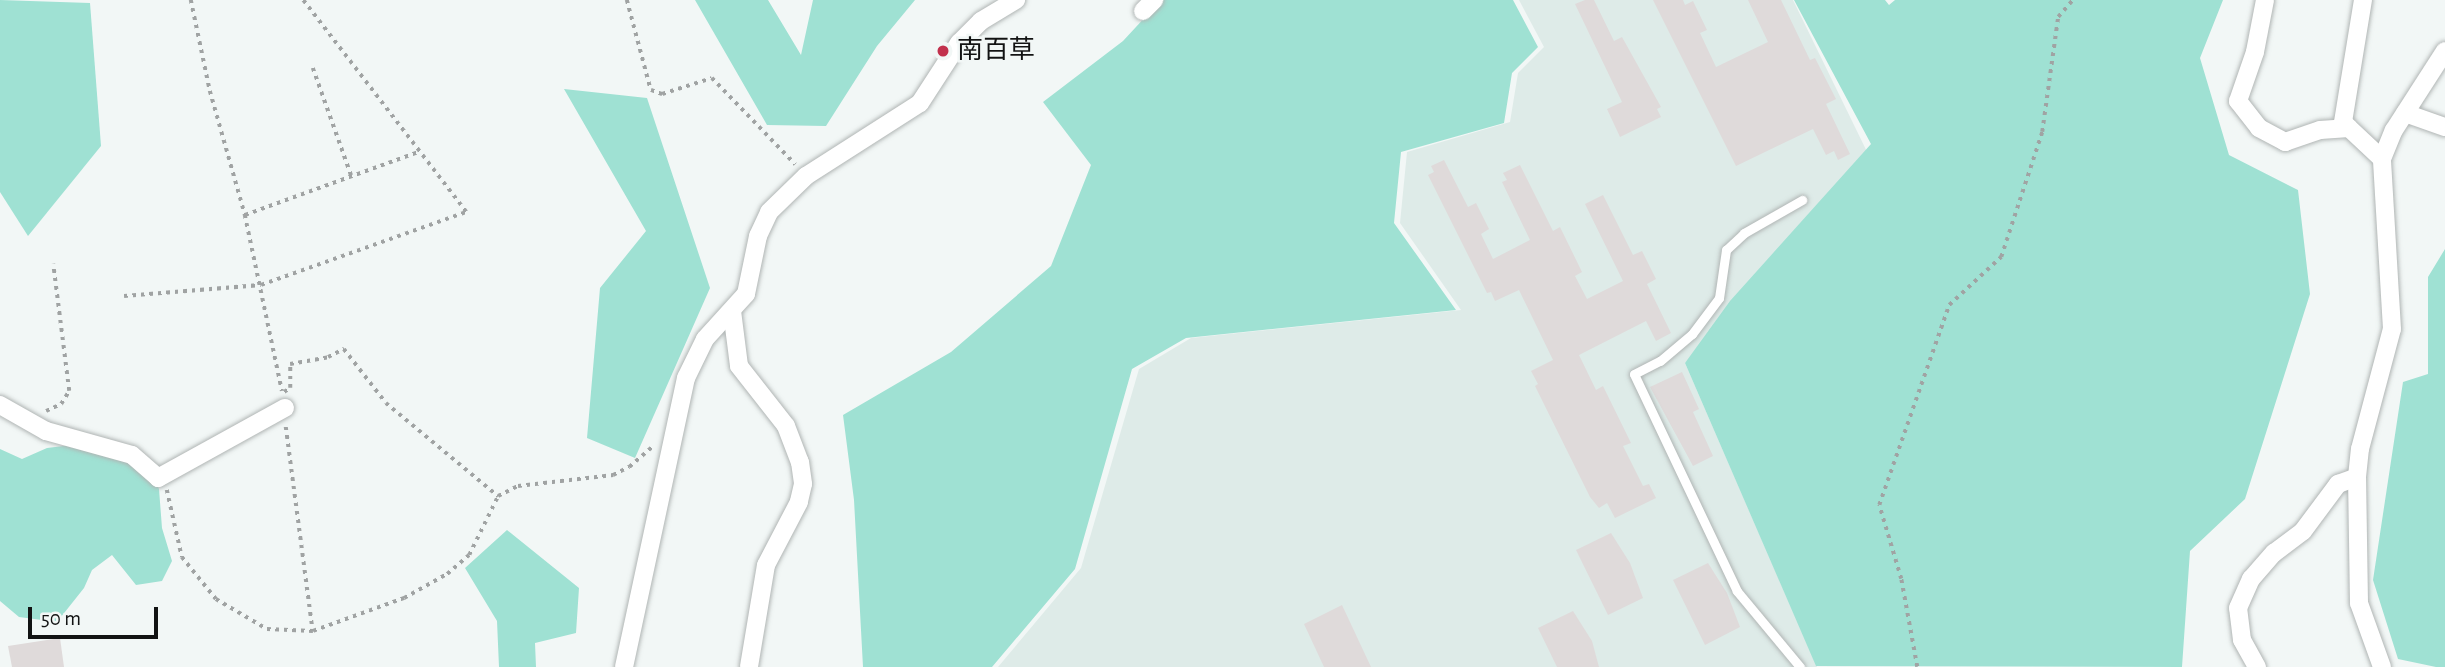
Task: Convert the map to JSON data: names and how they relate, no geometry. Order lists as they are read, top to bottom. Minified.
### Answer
{"places":["南百草"],"scale_bar":"50 m"}
